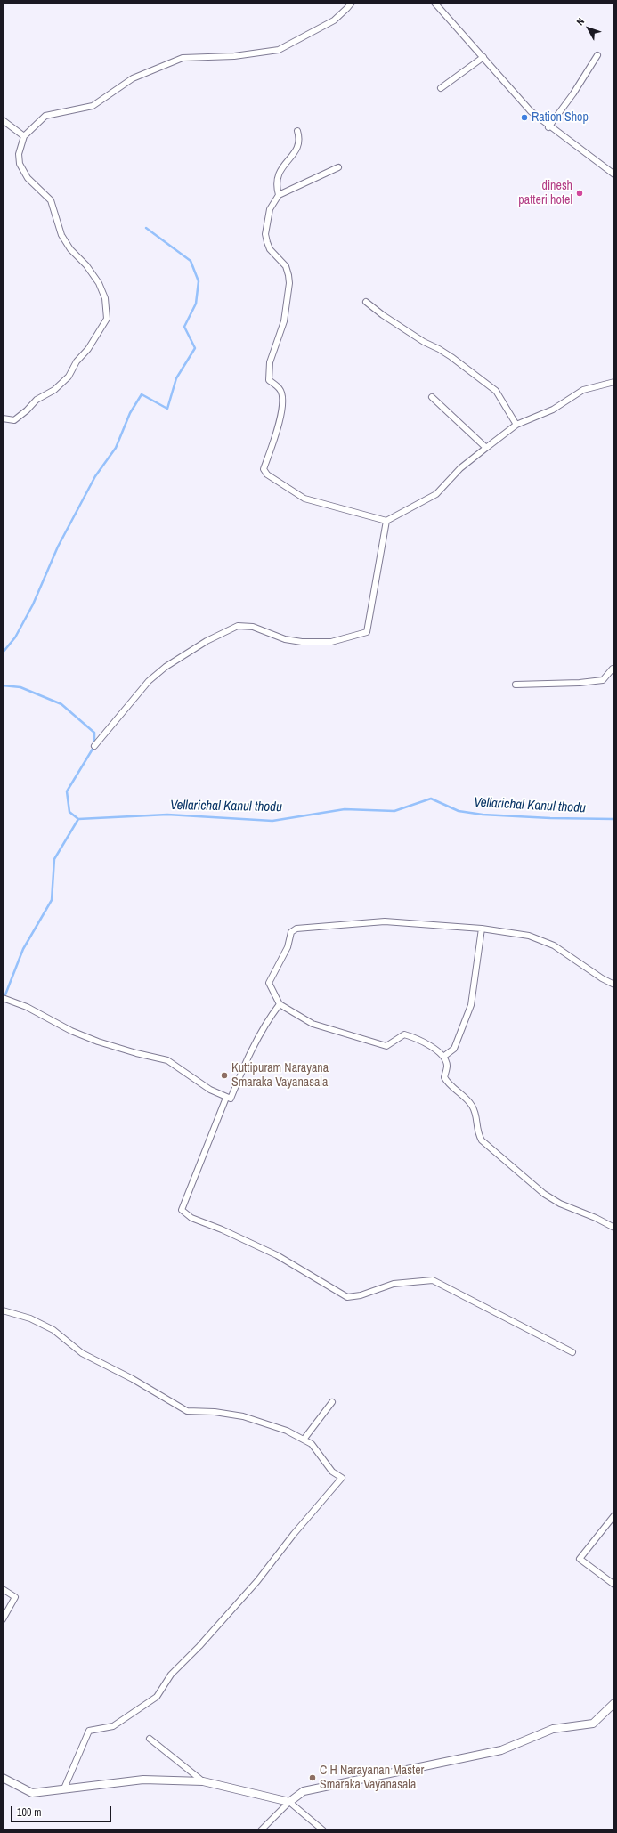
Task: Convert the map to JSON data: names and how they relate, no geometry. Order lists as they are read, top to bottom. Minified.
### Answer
{"water":["Vellarichal Kanul thodu"],"places":["Ration Shop","dinesh patteri hotel","Kuttipuram Narayana Smaraka Vayanasala","C H Narayanan Master Smaraka Vayanasala"],"scale_bar":"100 m","north":"top left"}
